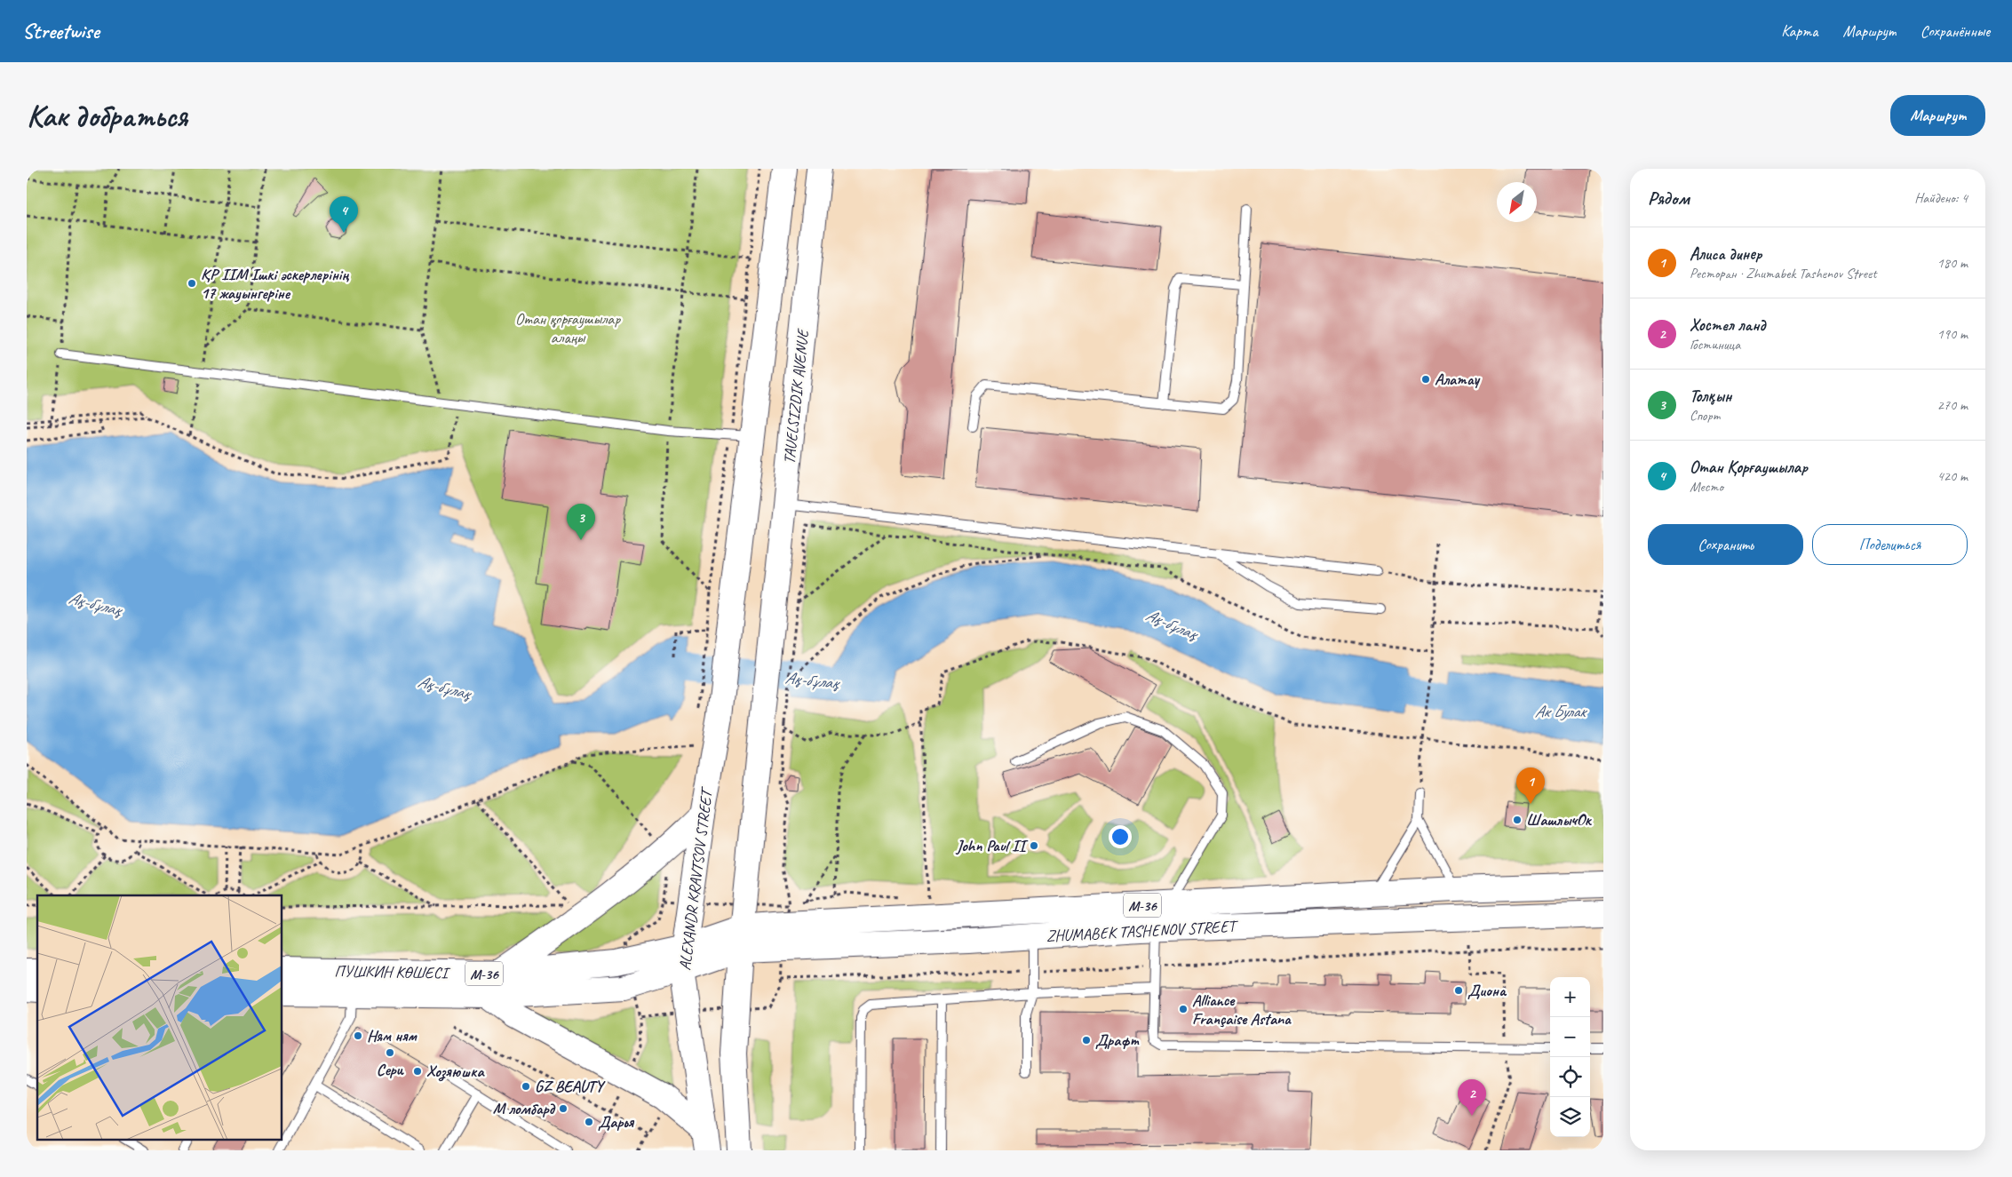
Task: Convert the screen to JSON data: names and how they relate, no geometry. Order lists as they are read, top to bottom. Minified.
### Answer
{"streets":{"main road":["TAUELSIZDIK AVENUE","ALEXANDR KRAVTSOV STREET","M-36","ZHUMABEK TASHENOV STREET","ПУШКИН КӨШЕСІ"]},"crossings":[["ALEXANDR KRAVTSOV STREET","ZHUMABEK TASHENOV STREET"],["ALEXANDR KRAVTSOV STREET","ПУШКИН КӨШЕСІ"],["ZHUMABEK TASHENOV STREET","ПУШКИН КӨШЕСІ"]],"water":["Ақ-бұлақ","Ак Булак"],"parks":["Отан қорғаушылар алаңы"],"places":["ҚР ІІМ Ішкі әскерлерінің 17 жауынгеріне","Алатау","ШашлычОк","John Paul II","Диона","Alliance Française Astana","Ням ням","Драфт","Сери","Хозяюшка","GZ BEAUTY","М ломбард","Дарья"],"north":"bottom left","page":{"header":"Streetwise","nav":["Карта","Маршрут","Сохранённые"],"buttons":["Маршрут",["Сохранить","Поделиться"]],"title":"Как добраться","heading":["Рядом","Найдено: 4"],"pins":["4","3","1","2"],"list":[{"mark":"1","name":"Алиса динер","note":"Ресторан · Zhumabek Tashenov Street","value":"180 m"},{"mark":"2","name":"Хостел ланд","note":"Гостиница","value":"190 m"},{"mark":"3","name":"Толқын","note":"Спорт","value":"270 m"},{"mark":"4","name":"Отан Қорғаушылар","note":"Место","value":"420 m"}],"map_buttons":["+","−"]}}
